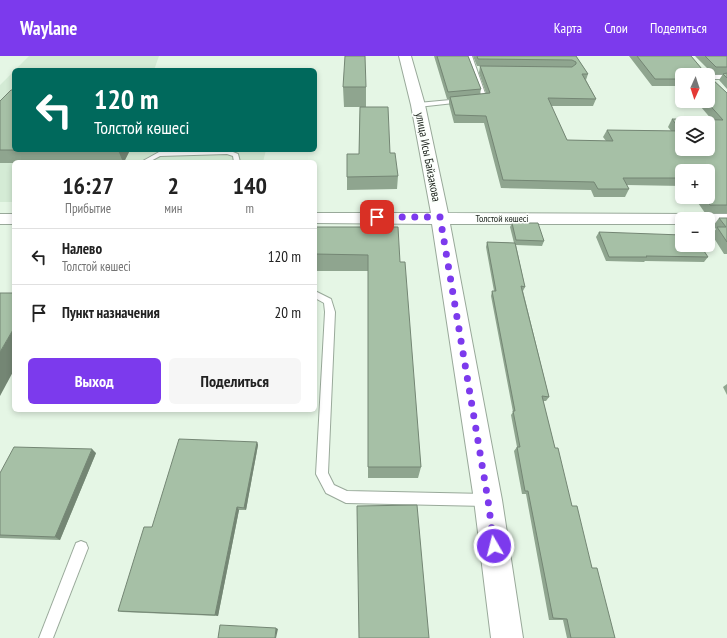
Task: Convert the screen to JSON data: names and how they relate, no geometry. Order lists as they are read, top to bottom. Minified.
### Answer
{"streets":{"street":["улица Исы Байзакова","Толстой көшесі"]},"crossings":[["улица Исы Байзакова","Толстой көшесі"]],"north":"bottom","page":{"header":"Waylane","nav":["Карта","Слои","Поделиться"],"map_buttons":["+","−"],"turn":["120 m","Толстой көшесі"],"eta":["16:27","Прибытие","2","мин","140","m"],"list":[{"name":"Налево","note":"Толстой көшесі","value":"120 m"},{"name":"Пункт назначения","value":"20 m"}],"buttons":["Выход","Поделиться"]}}
